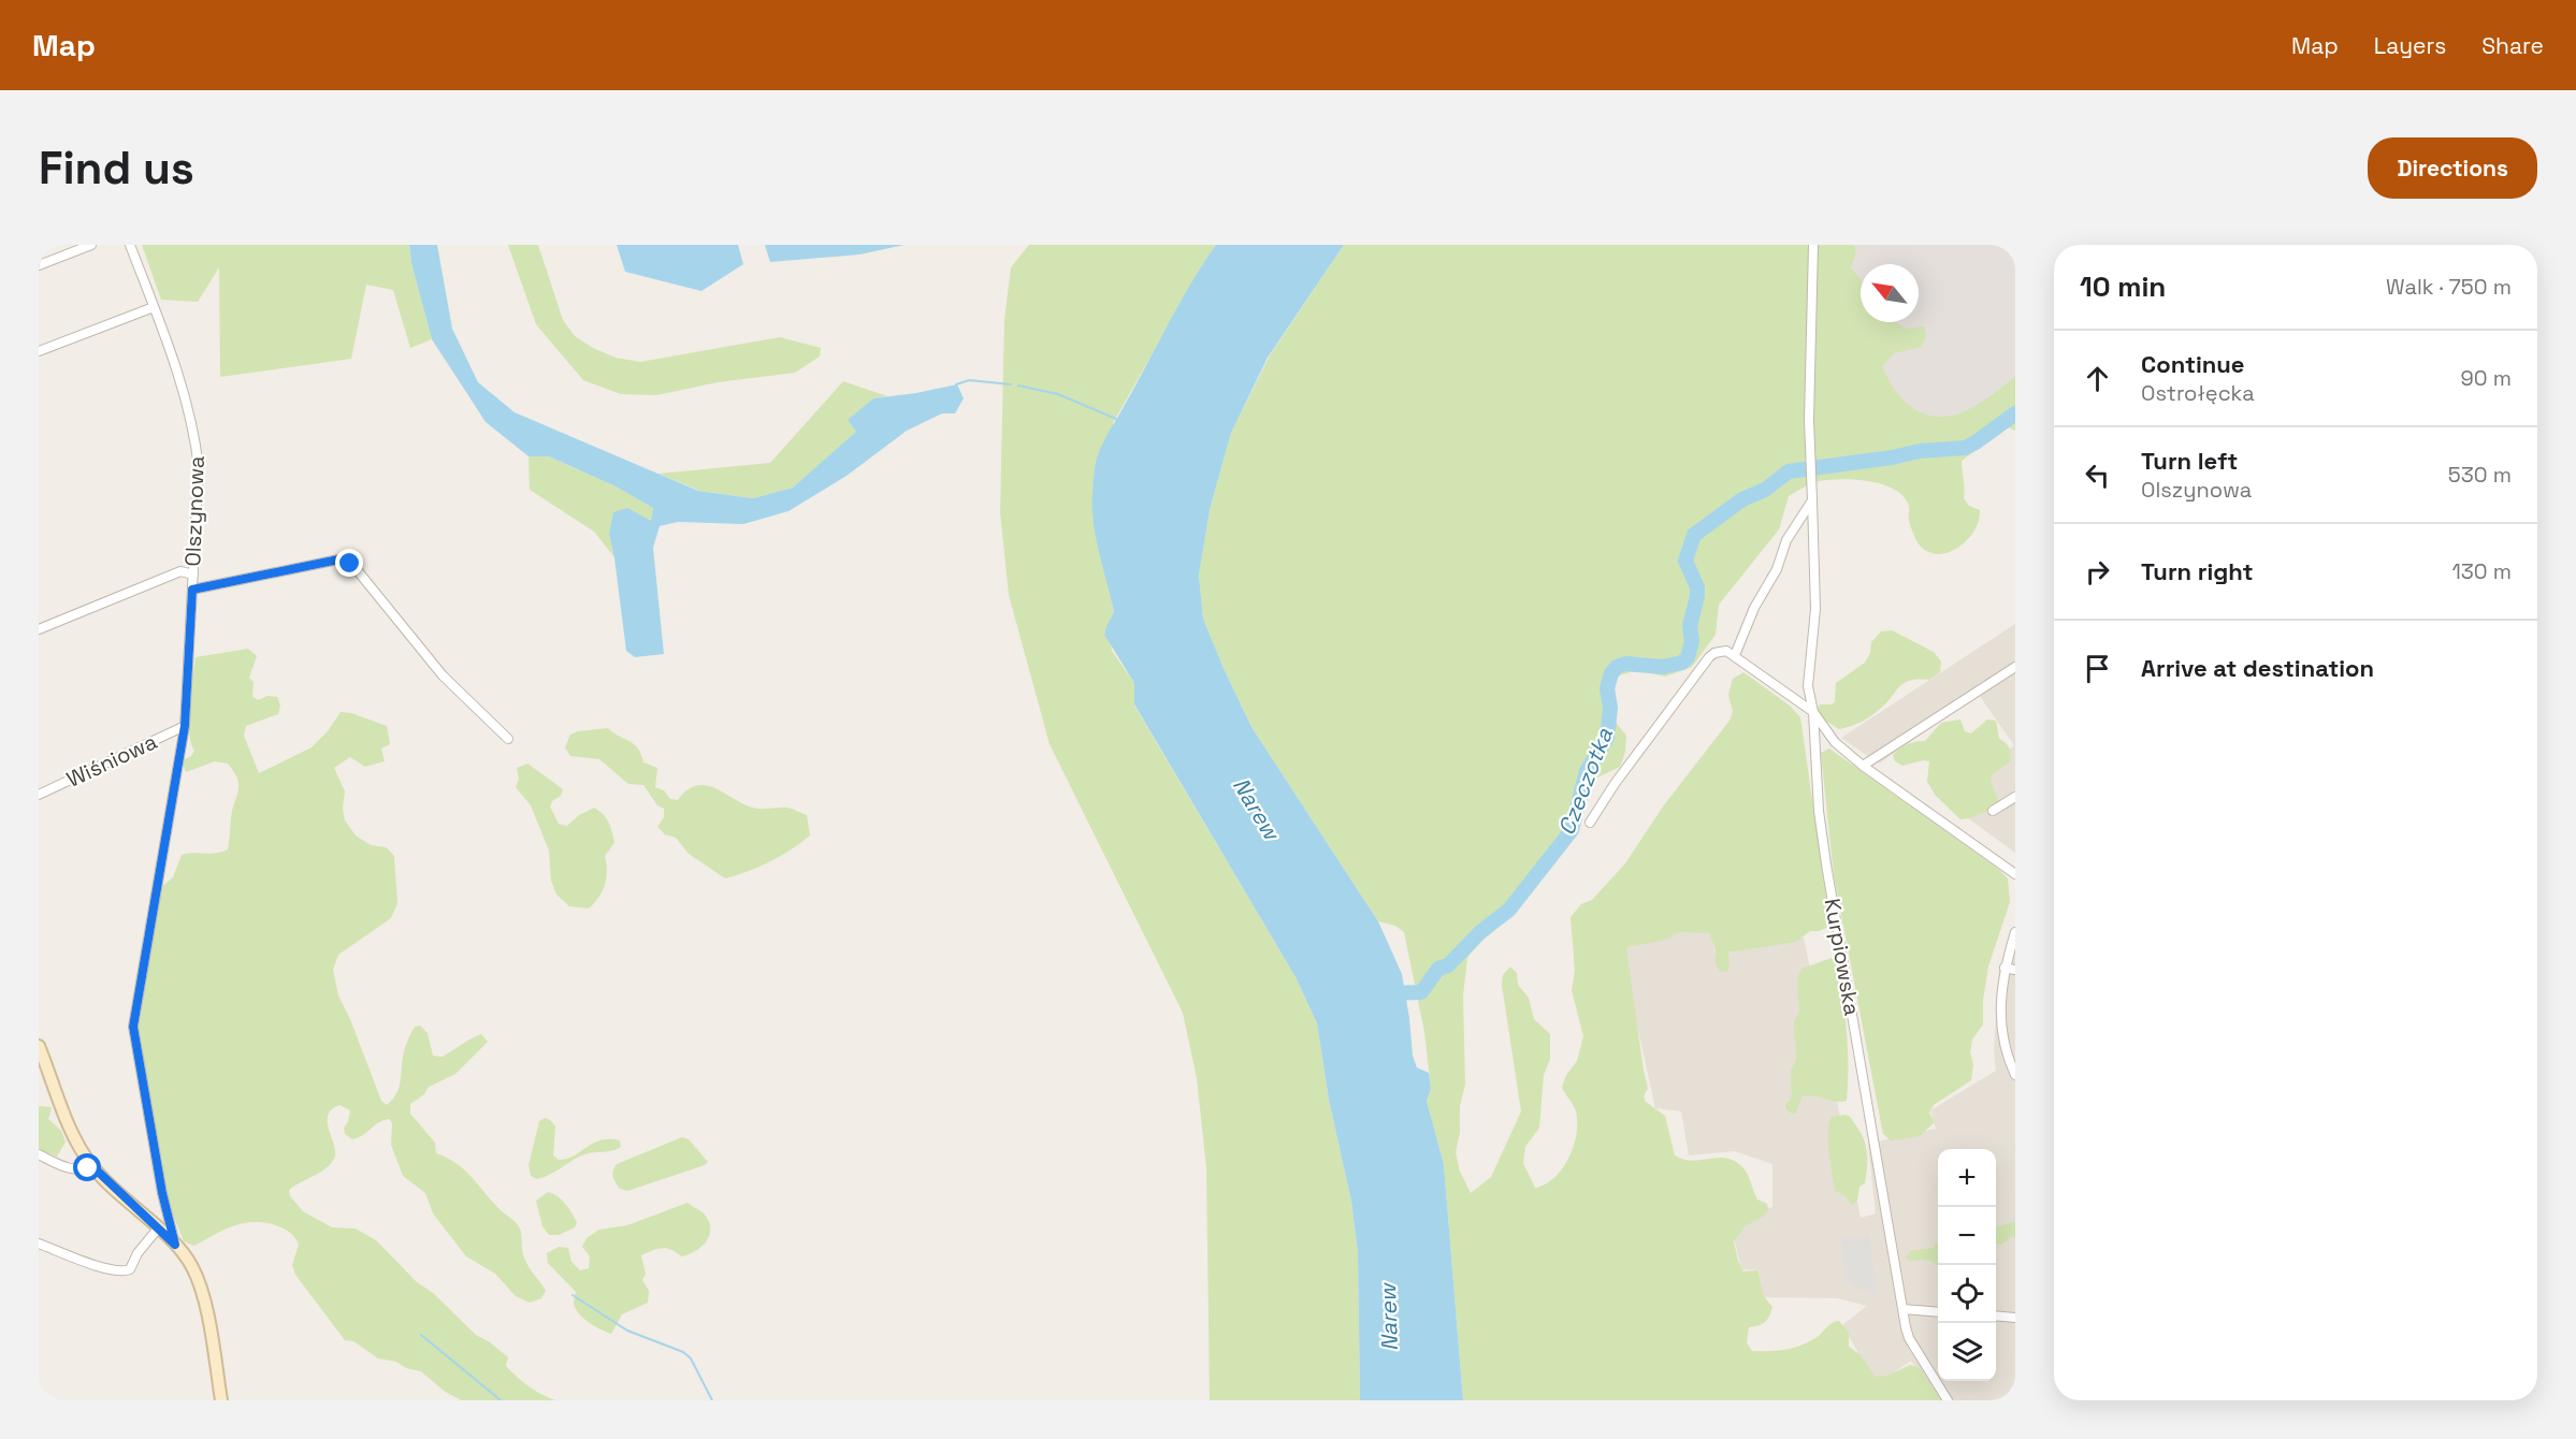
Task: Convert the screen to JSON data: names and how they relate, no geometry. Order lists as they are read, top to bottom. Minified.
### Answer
{"streets":{"street":["Olszynowa","Wiśniowa","Kurpiowska"]},"crossings":[["Olszynowa","Wiśniowa"]],"water":["Czeczotka","Narew"],"north":"top left","page":{"header":"Map","nav":["Map","Layers","Share"],"buttons":"Directions","title":"Find us","heading":["10 min","Walk · 750 m"],"list":[["Continue","Ostrołęcka","90 m"],["Turn left","Olszynowa","530 m"],["Turn right","130 m"],"Arrive at destination"],"map_buttons":["+","−"]}}
